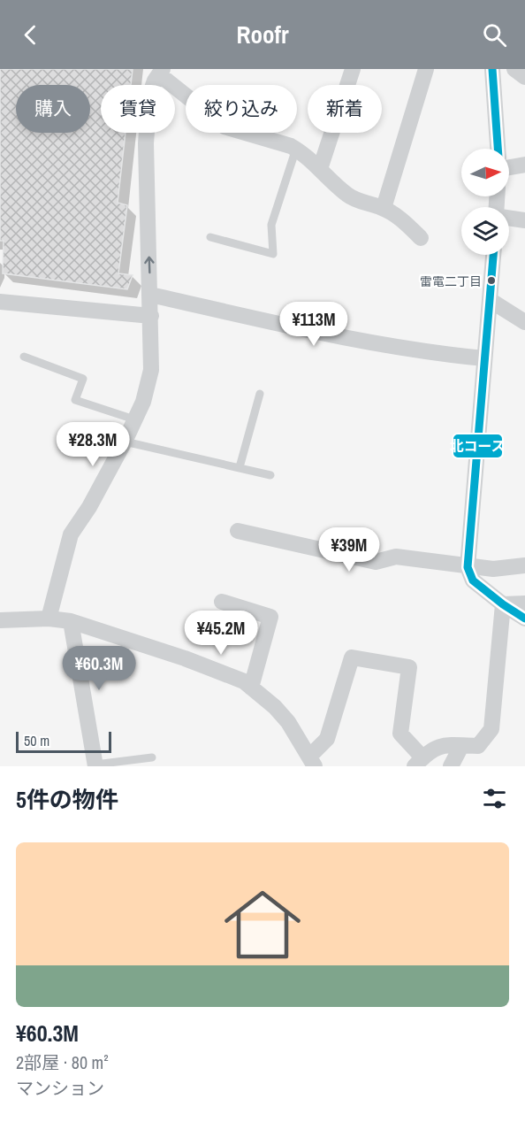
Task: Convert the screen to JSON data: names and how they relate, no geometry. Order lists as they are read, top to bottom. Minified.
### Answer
{"places":["雷電二丁目"],"lines":["transit line 北コース"],"scale_bar":"50 m","north":"right","page":{"header":"Roofr","chip":["購入","賃貸","絞り込み","新着"],"price":["¥113M","¥28.3M","¥39M","¥45.2M","¥60.3M"],"scale":"50 m","heading":"5件の物件","list":[{"name":"¥60.3M","note":"2部屋 · 80 m² · マンション"}]}}
